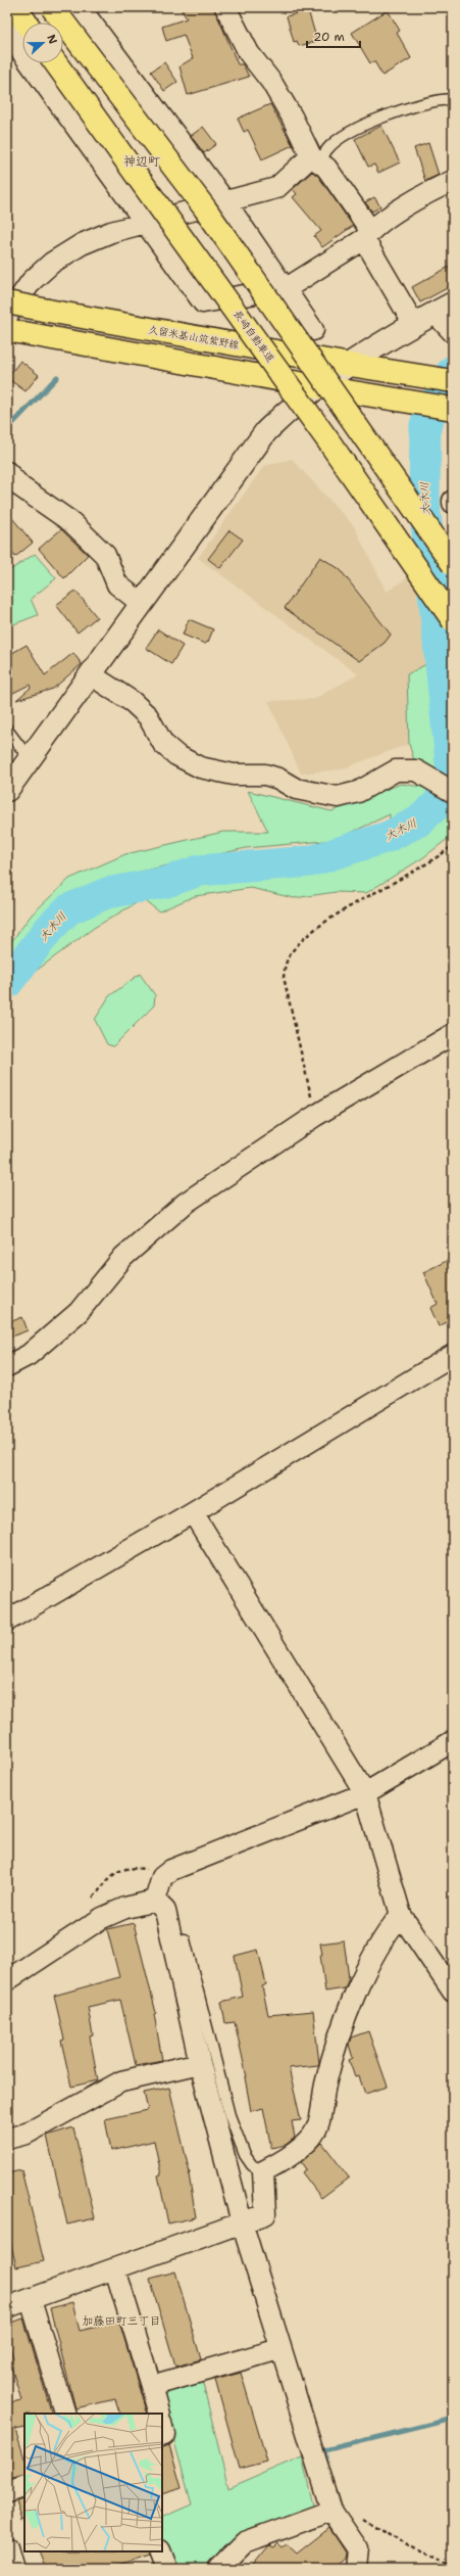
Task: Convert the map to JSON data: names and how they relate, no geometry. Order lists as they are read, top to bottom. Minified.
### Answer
{"streets":{"main road":["長崎自動車道","久留米基山筑紫野線"]},"districts":["神辺町","加藤田町三丁目"],"water":["大木川"],"scale_bar":"20 m","north":"right"}
